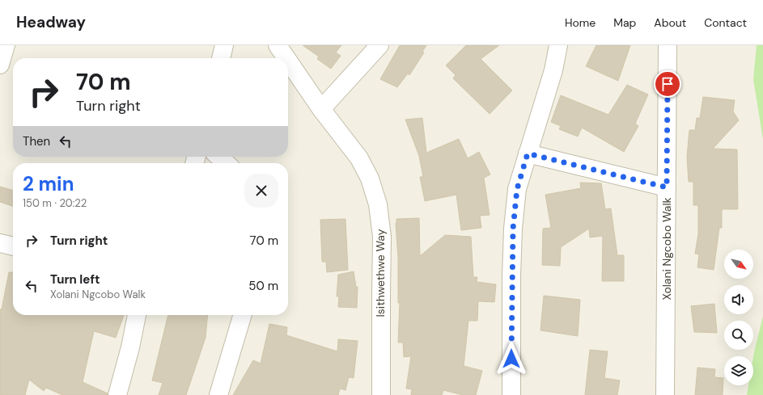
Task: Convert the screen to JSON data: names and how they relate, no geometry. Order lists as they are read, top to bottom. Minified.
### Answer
{"streets":{"street":["Xolani Ngcobo Walk","Isithwethwe Way"]},"north":"bottom right","page":{"header":"Headway","nav":["Home","Map","About","Contact"],"turn":["70 m","Turn right"],"then":"Then","heading":["2 min","150 m · 20:22"],"list":[{"name":"Turn right","value":"70 m"},{"name":"Turn left","note":"Xolani Ngcobo Walk","value":"50 m"}]}}
